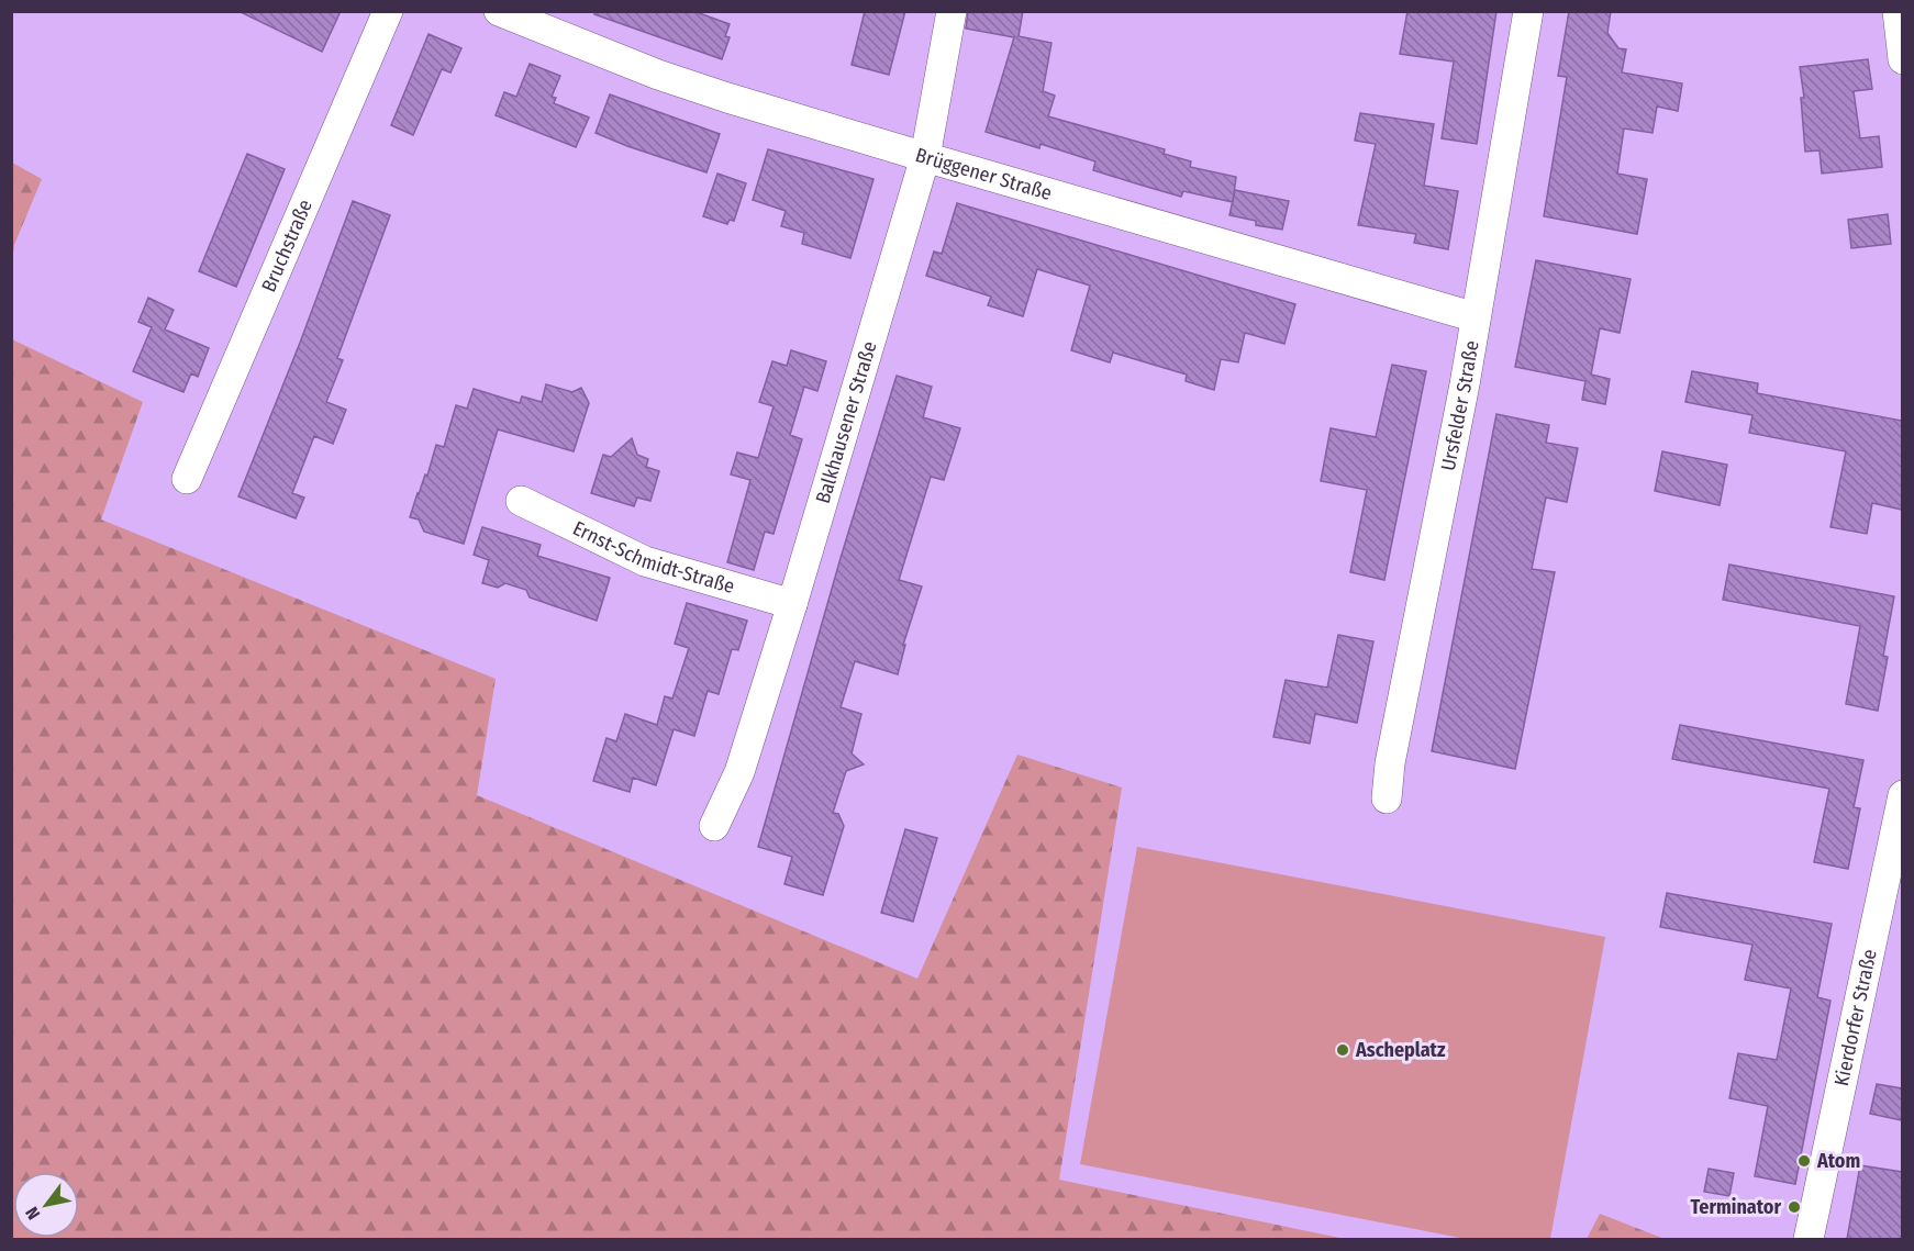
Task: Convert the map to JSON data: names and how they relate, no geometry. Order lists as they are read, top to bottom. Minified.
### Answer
{"streets":{"street":["Brüggener Straße","Bruchstraße","Ursfelder Straße","Balkhausener Straße","Ernst-Schmidt-Straße","Kierdorfer Straße"]},"crossings":[["Brüggener Straße","Ursfelder Straße"],["Brüggener Straße","Balkhausener Straße"],["Balkhausener Straße","Ernst-Schmidt-Straße"]],"places":["Ascheplatz","Atom","Terminator"],"north":"bottom left"}
